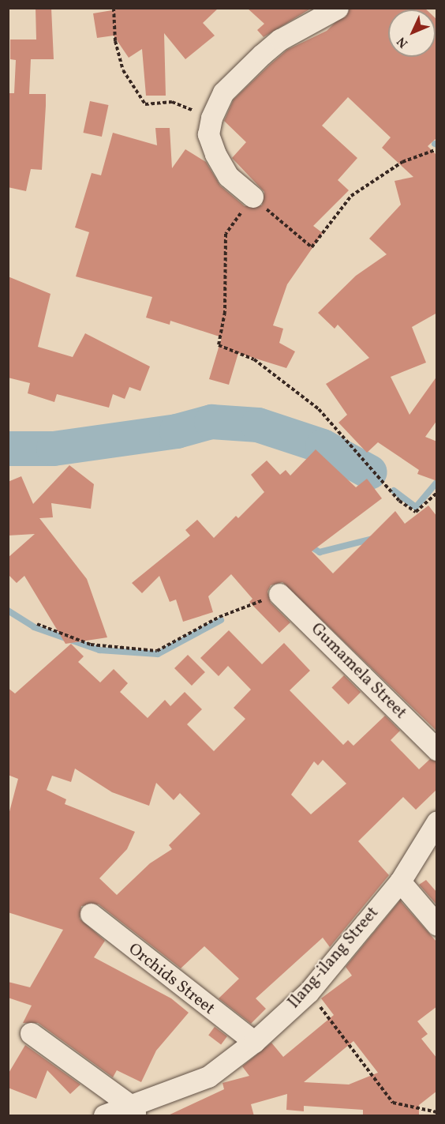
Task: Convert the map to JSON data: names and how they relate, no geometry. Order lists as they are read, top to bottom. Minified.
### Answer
{"streets":{"street":["Gumamela Street","Ilang-ilang Street","Orchids Street"]},"crossings":[["Ilang-ilang Street","Orchids Street"]],"north":"bottom left"}
